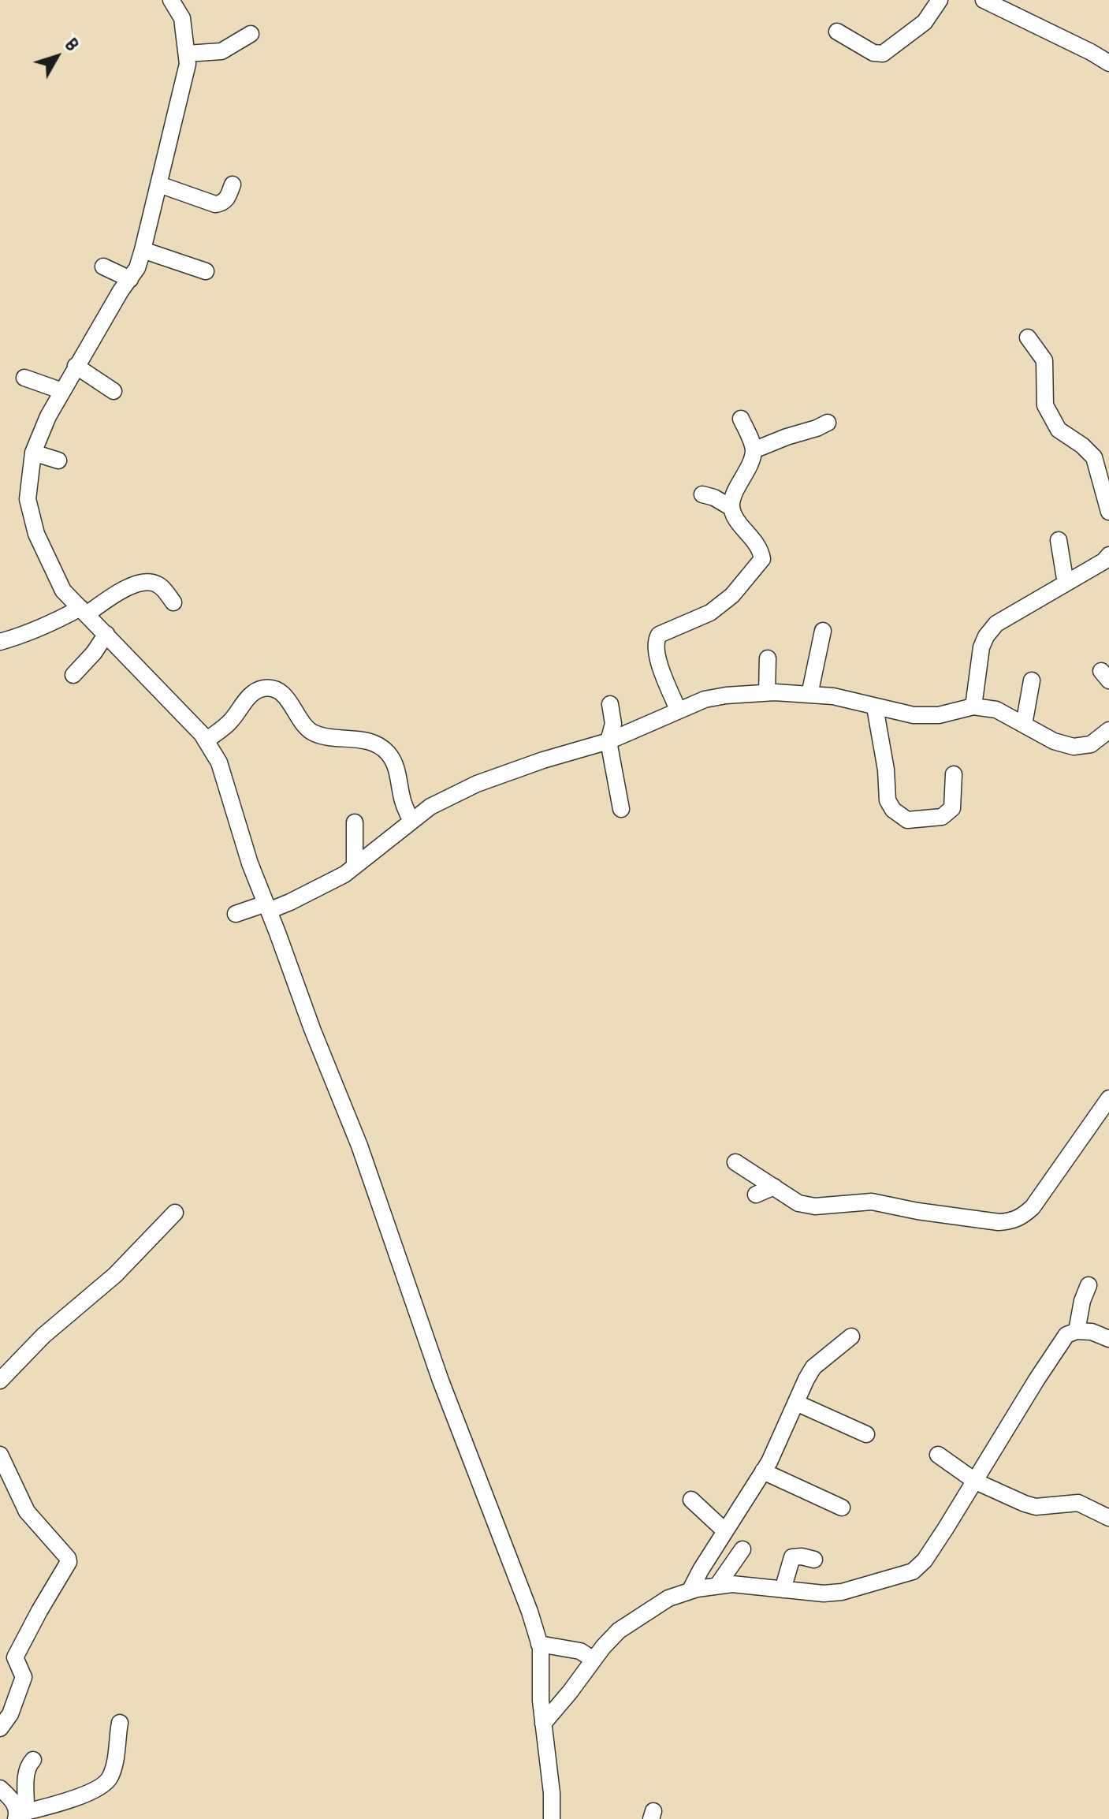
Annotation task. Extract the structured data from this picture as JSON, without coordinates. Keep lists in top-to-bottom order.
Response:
{
  "north": "top right"
}
